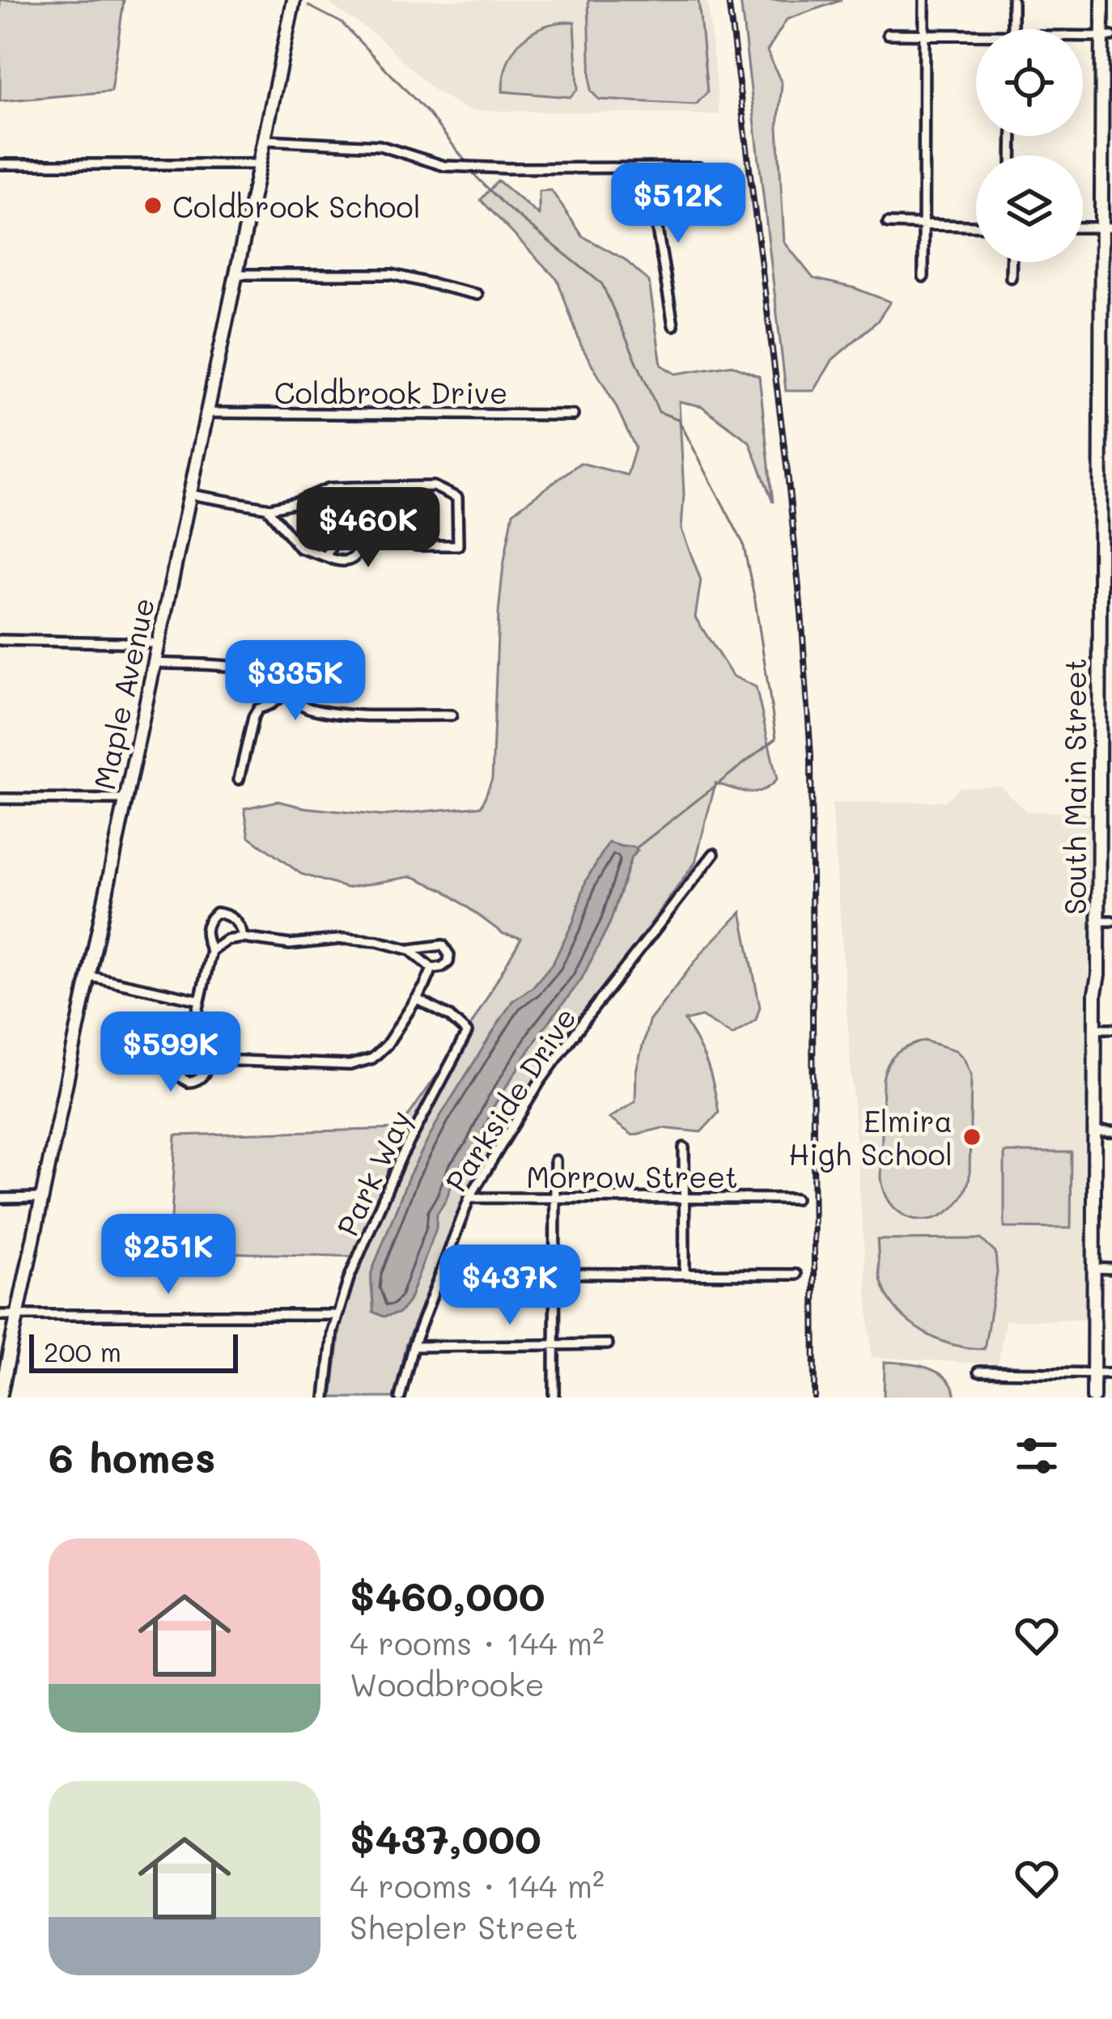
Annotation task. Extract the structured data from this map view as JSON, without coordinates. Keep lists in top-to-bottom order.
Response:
{
  "streets": {
    "main road": ["Maple Avenue", "South Main Street"],
    "street": [
      "Coldbrook Drive",
      "Parkside Drive",
      "Park Way",
      "Morrow Street"
    ]
  },
  "crossings": [
    ["Coldbrook Drive", "Maple Avenue"],
    ["Parkside Drive", "Morrow Street"]
  ],
  "places": ["Coldbrook School", "Elmira High School"],
  "scale_bar": "200 m",
  "page": {
    "price": [
      "$512K",
      "$460K",
      "$335K",
      "$599K",
      "$251K",
      "$437K"
    ],
    "scale": "200 m",
    "heading": "6 homes",
    "list": [
      {
        "name": "$460,000",
        "note": "4 rooms · 144 m² · Woodbrooke"
      },
      {
        "name": "$437,000",
        "note": "4 rooms · 144 m² · Shepler Street"
      }
    ]
  }
}
